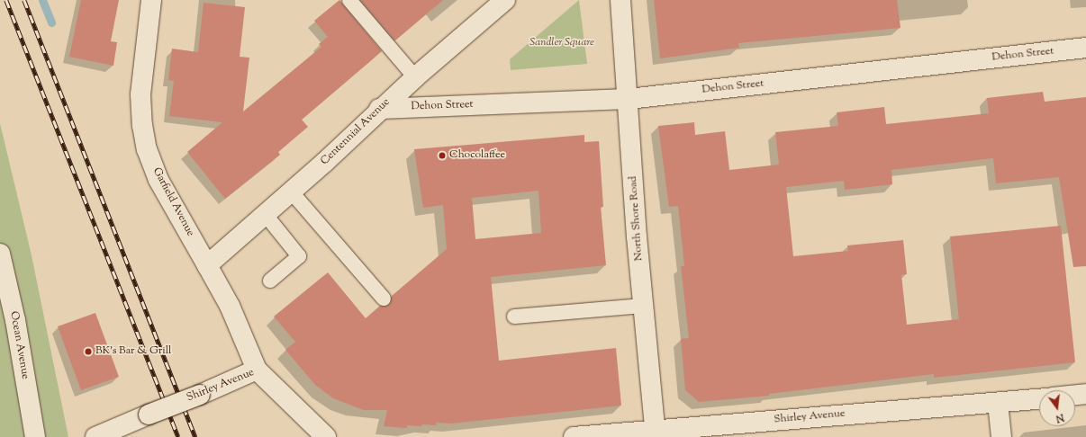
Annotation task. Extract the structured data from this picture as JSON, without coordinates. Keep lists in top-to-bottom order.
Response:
{
  "streets": {
    "street": [
      "Dehon Street",
      "Centennial Avenue",
      "Garfield Avenue",
      "North Shore Road",
      "Ocean Avenue",
      "Shirley Avenue"
    ]
  },
  "crossings": [
    ["Dehon Street", "Centennial Avenue"],
    ["Dehon Street", "North Shore Road"],
    ["Centennial Avenue", "Garfield Avenue"],
    ["Garfield Avenue", "Shirley Avenue"],
    ["North Shore Road", "Shirley Avenue"]
  ],
  "parks": ["Sandler Square"],
  "places": ["Chocolaffee", "BK's Bar & Grill"],
  "north": "bottom"
}
